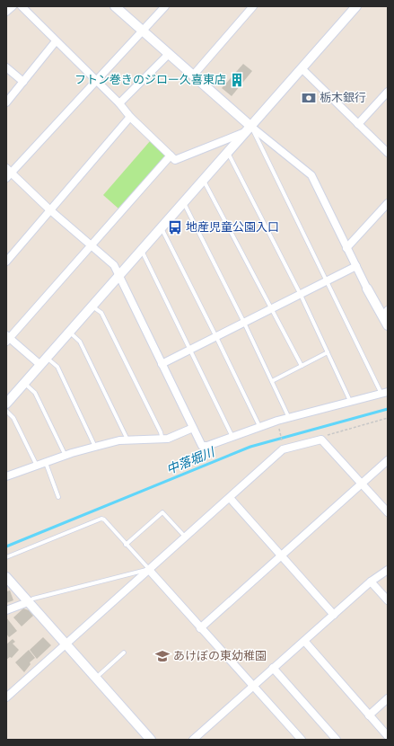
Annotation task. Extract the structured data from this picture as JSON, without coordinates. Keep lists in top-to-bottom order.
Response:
{
  "water": ["中落堀川"],
  "places": {
    "building": ["フトン巻きのジロー久喜東店"],
    "bank": ["栃木銀行"],
    "bus stop": ["地産児童公園入口"],
    "school or university": ["あけぼの東幼稚園"]
  }
}
